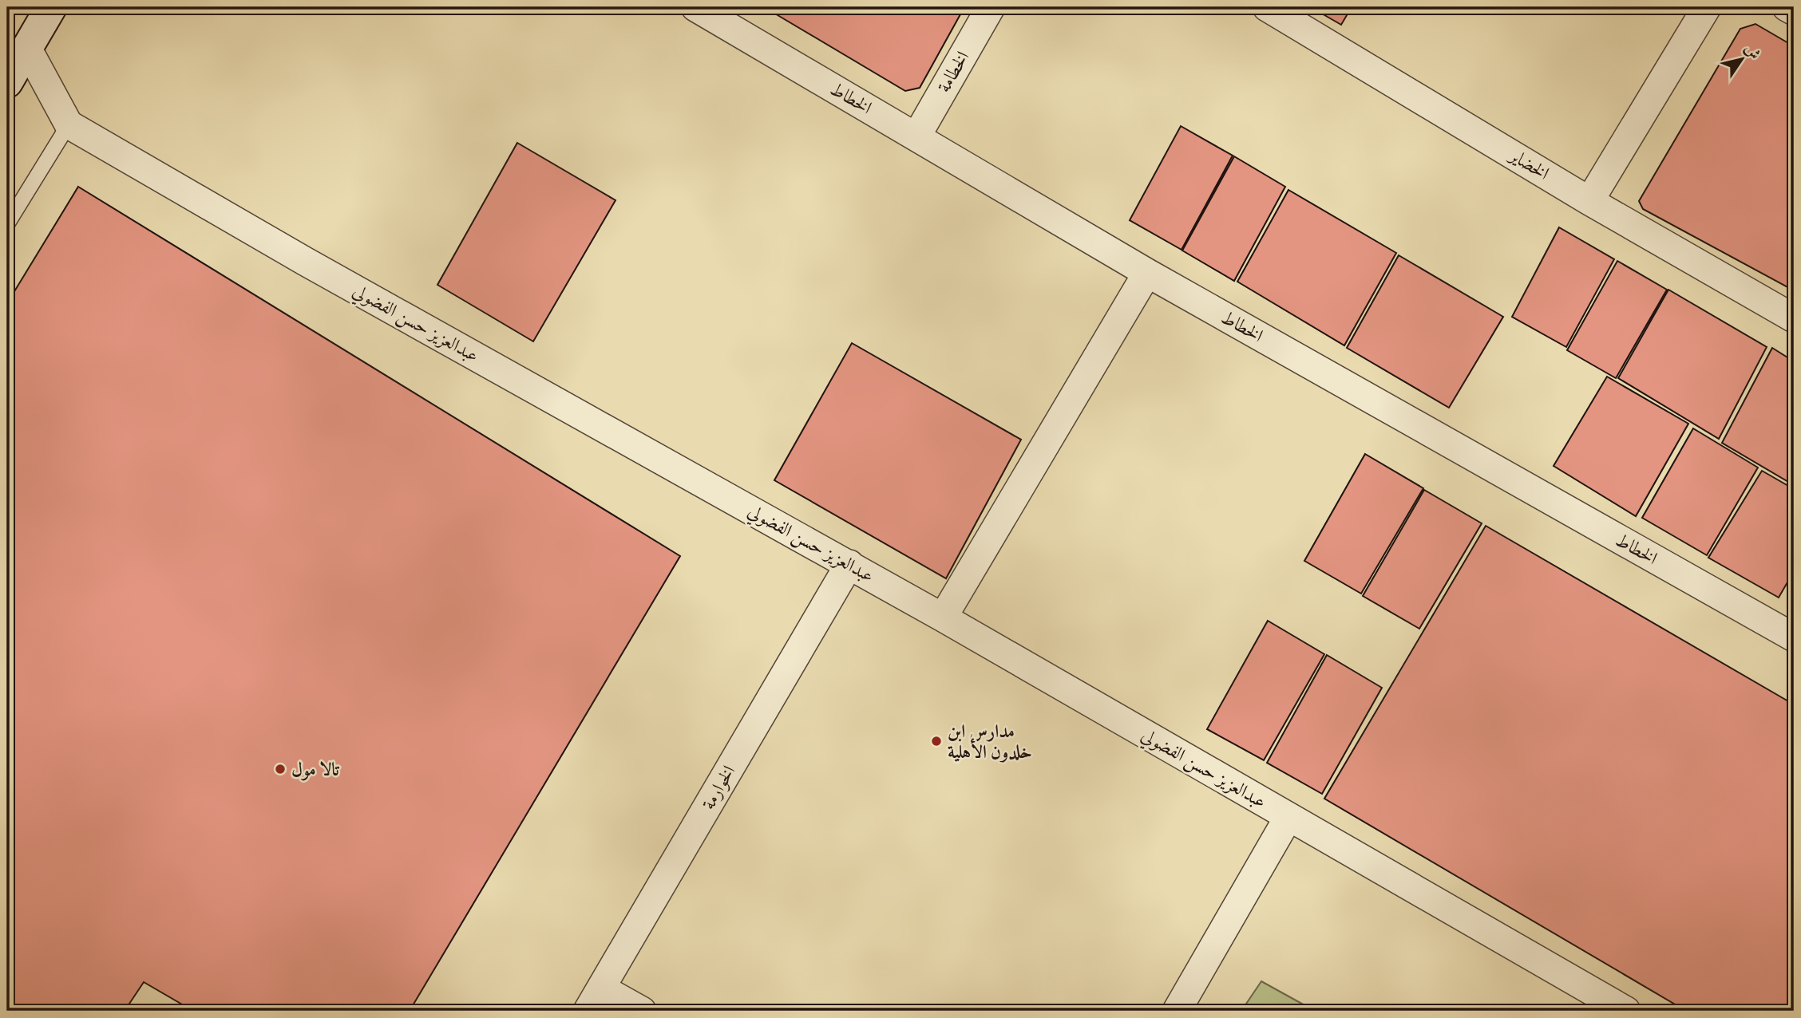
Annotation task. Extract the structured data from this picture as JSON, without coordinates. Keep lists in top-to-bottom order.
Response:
{
  "streets": {
    "street": [
      "الخطامة",
      "الخطاط",
      "الخضاير",
      "عبدالعزيز حسن الفضولي",
      "الخوارمة"
    ]
  },
  "crossings": [
    ["الخطامة", "الخطاط"],
    ["عبدالعزيز حسن الفضولي", "الخوارمة"]
  ],
  "places": ["مدارس ابن خلدون الأهلية", "تالا مول"],
  "north": "top right"
}
